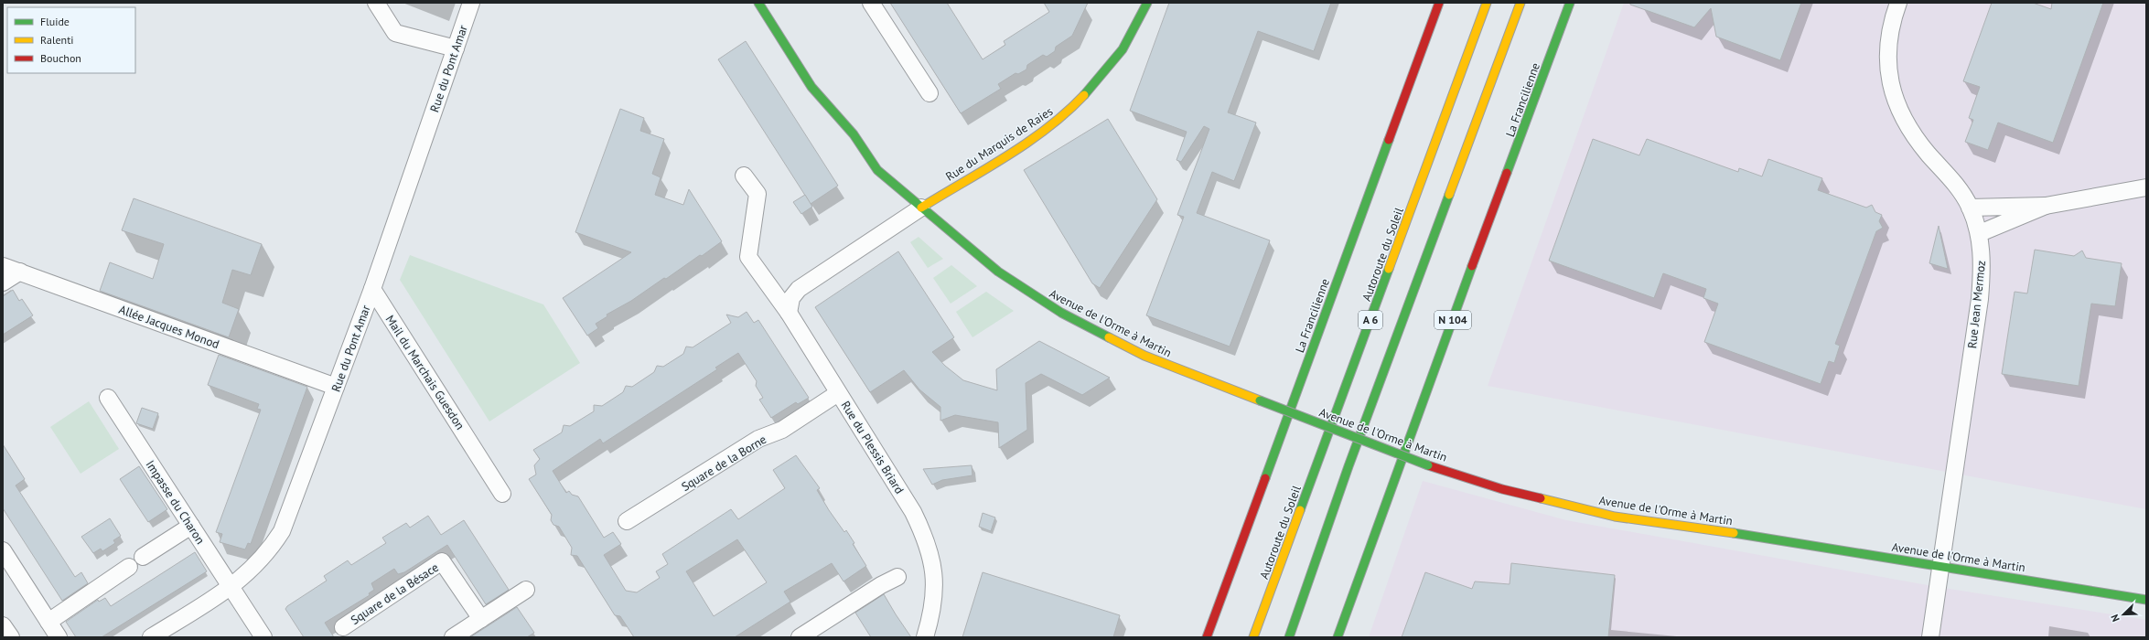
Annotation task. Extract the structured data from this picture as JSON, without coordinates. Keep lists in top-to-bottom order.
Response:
{
  "streets": {
    "main road": [
      "La Francilienne",
      "Rue du Marquis de Raies",
      "Autoroute du Soleil",
      "A 6",
      "N 104",
      "Avenue de l'Orme à Martin"
    ],
    "street": [
      "Rue du Pont Amar",
      "Rue Jean Mermoz",
      "Allée Jacques Monod",
      "Mail du Marchais Guesdon",
      "Rue du Plessis Briard",
      "Square de la Borne",
      "Impasse du Charon",
      "Square de la Bésace"
    ]
  },
  "crossings": [
    ["Rue du Pont Amar", "Allée Jacques Monod"],
    ["Rue du Pont Amar", "Mail du Marchais Guesdon"],
    ["Rue du Pont Amar", "Impasse du Charon"],
    ["Rue du Marquis de Raies", "Avenue de l'Orme à Martin"],
    ["Rue Jean Mermoz", "Avenue de l'Orme à Martin"],
    ["Rue du Plessis Briard", "Square de la Borne"]
  ],
  "legend": ["Fluide", "Ralenti", "Bouchon"],
  "north": "bottom left"
}
